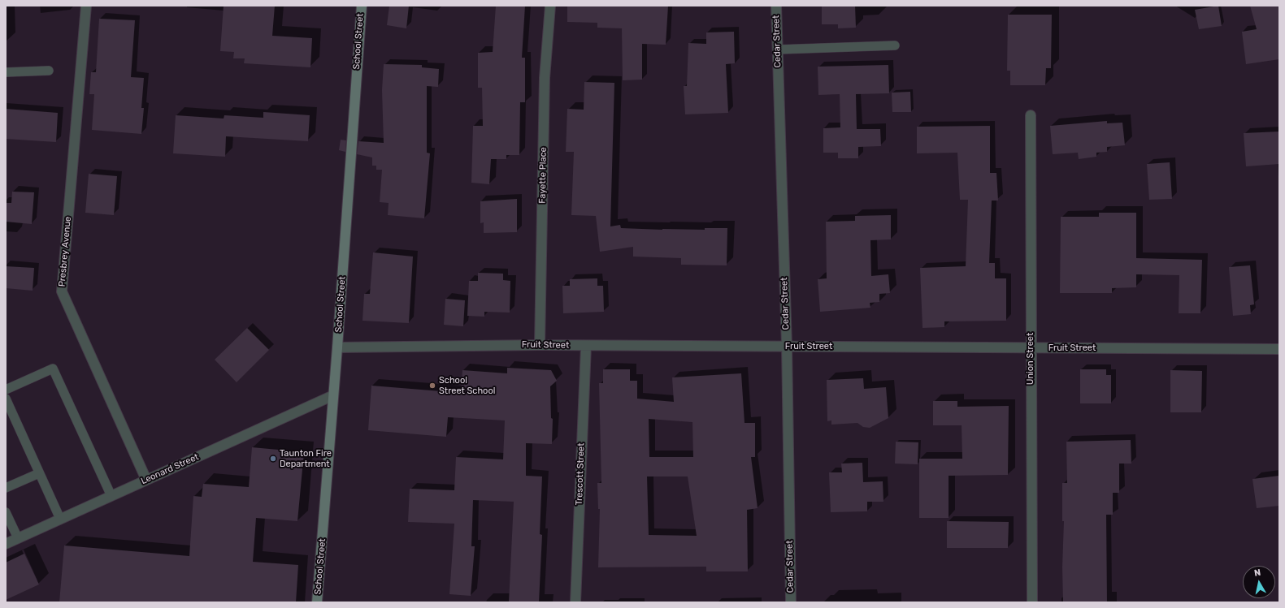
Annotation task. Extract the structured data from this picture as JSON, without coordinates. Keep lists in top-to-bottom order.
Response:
{
  "streets": {
    "street": [
      "School Street",
      "Cedar Street",
      "Fayette Place",
      "Presbrey Avenue",
      "Fruit Street",
      "Union Street",
      "Leonard Street",
      "Trescott Street"
    ]
  },
  "crossings": [
    ["School Street", "Fruit Street"],
    ["School Street", "Leonard Street"],
    ["Cedar Street", "Fruit Street"],
    ["Fayette Place", "Fruit Street"],
    ["Presbrey Avenue", "Leonard Street"],
    ["Fruit Street", "Union Street"],
    ["Fruit Street", "Trescott Street"]
  ],
  "places": ["School Street School", "Taunton Fire Department"],
  "north": "top"
}
